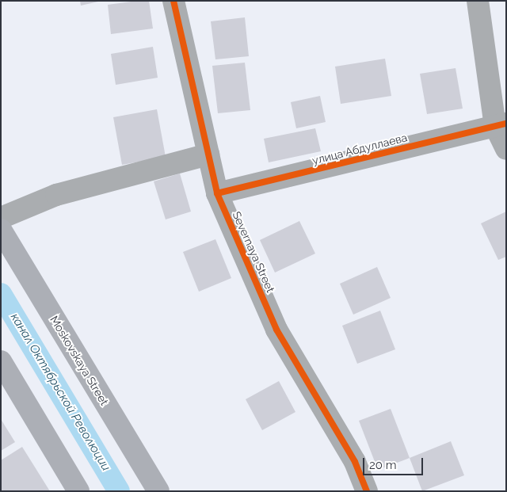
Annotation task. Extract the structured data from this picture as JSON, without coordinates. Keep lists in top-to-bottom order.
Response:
{
  "streets": {
    "main road": ["Moskovskaya Street"],
    "street": ["улица Абдуллаева", "Severnaya Street"]
  },
  "crossings": [
    ["улица Абдуллаева", "Severnaya Street"]
  ],
  "water": ["канал Октябрьской Революции"],
  "scale_bar": "20 m"
}
